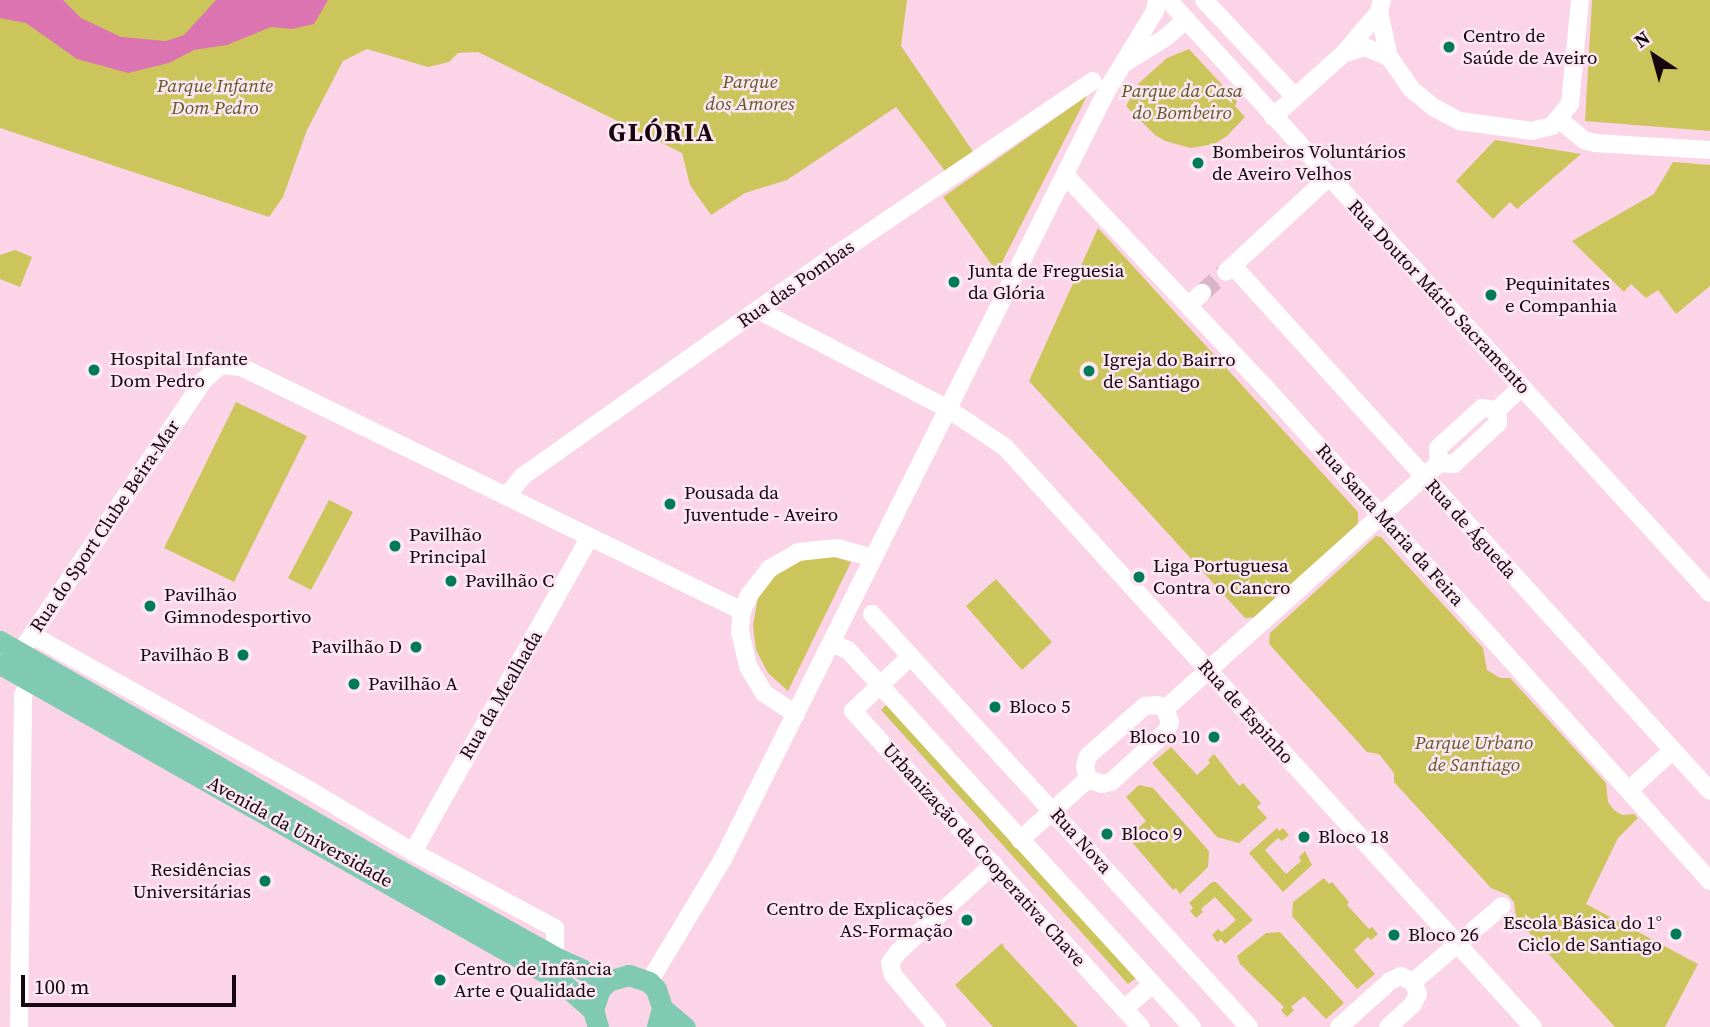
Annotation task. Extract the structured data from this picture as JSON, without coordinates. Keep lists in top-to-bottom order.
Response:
{
  "streets": {
    "main road": ["Avenida da Universidade"],
    "street": [
      "Rua das Pombas",
      "Rua Doutor Mário Sacramento",
      "Rua Santa Maria da Feira",
      "Rua do Sport Clube Beira-Mar",
      "Rua de Águeda",
      "Rua da Mealhada",
      "Rua de Espinho",
      "Rua Nova",
      "Urbanização da Cooperativa Chave"
    ]
  },
  "crossings": [
    ["Rua das Pombas", "Rua do Sport Clube Beira-Mar"],
    ["Rua das Pombas", "Rua de Espinho"],
    ["Rua Doutor Mário Sacramento", "Rua de Águeda"],
    ["Rua do Sport Clube Beira-Mar", "Rua da Mealhada"],
    ["Rua do Sport Clube Beira-Mar", "Avenida da Universidade"],
    ["Rua da Mealhada", "Avenida da Universidade"]
  ],
  "districts": ["GLÓRIA"],
  "parks": [
    "Parque dos Amores",
    "Parque Infante Dom Pedro",
    "Parque da Casa do Bombeiro",
    "Parque Urbano de Santiago"
  ],
  "places": [
    "Centro de Saúde de Aveiro",
    "Bombeiros Voluntários de Aveiro Velhos",
    "Junta de Freguesia da Glória",
    "Pequinitates e Companhia",
    "Hospital Infante Dom Pedro",
    "Igreja do Bairro de Santiago",
    "Pousada da Juventude - Aveiro",
    "Pavilhão Principal",
    "Liga Portuguesa Contra o Cancro",
    "Pavilhão C",
    "Pavilhão Gimnodesportivo",
    "Pavilhão D",
    "Pavilhão B",
    "Pavilhão A",
    "Bloco 5",
    "Bloco 10",
    "Bloco 9",
    "Bloco 18",
    "Residências Universitárias",
    "Centro de Explicações AS-Formação",
    "Escola Básica do 1° Ciclo de Santiago",
    "Bloco 26",
    "Centro de Infância Arte e Qualidade"
  ],
  "scale_bar": "100 m",
  "north": "top left"
}
